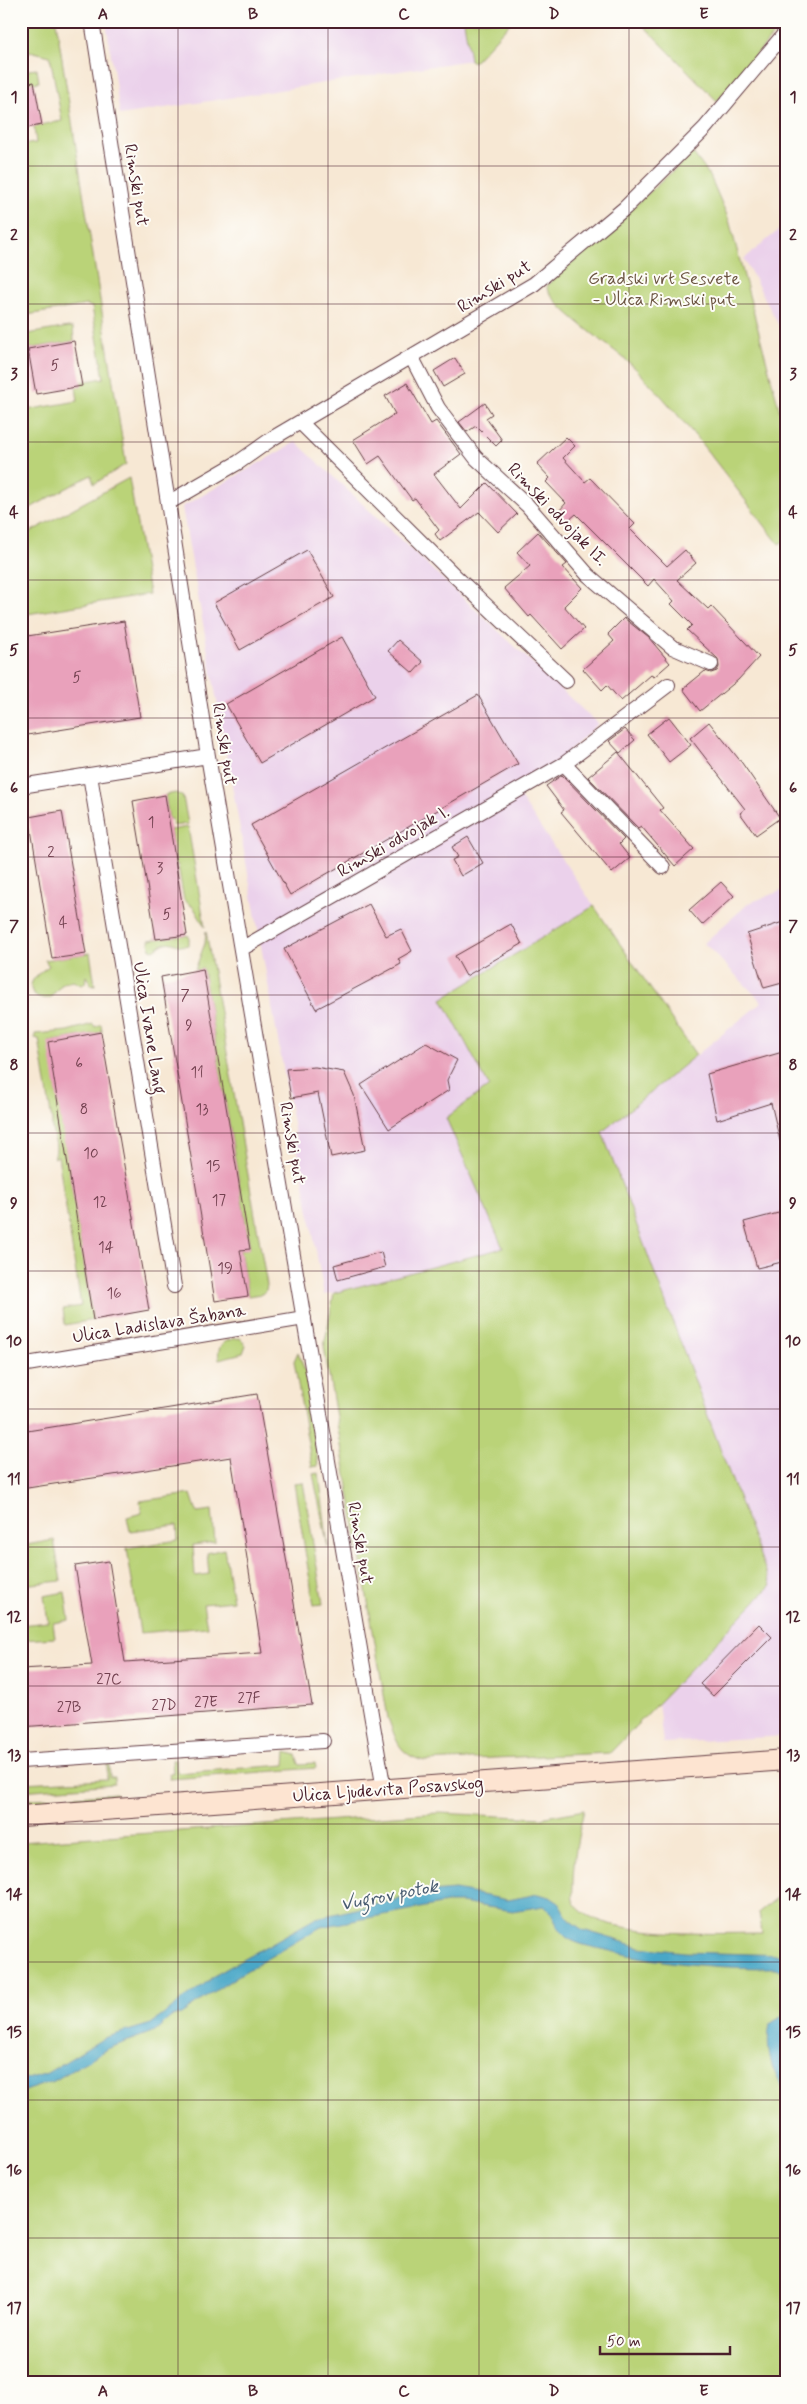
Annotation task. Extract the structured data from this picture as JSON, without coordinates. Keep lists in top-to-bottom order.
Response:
{
  "streets": {
    "main road": ["Ulica Ljudevita Posavskog"],
    "street": [
      "Rimski put",
      "Rimski odvojak II.",
      "Rimski odvojak I.",
      "Ulica Ivane Lang",
      "Ulica Ladislava Šabana"
    ]
  },
  "crossings": [
    ["Rimski put", "Rimski odvojak II."],
    ["Rimski put", "Rimski odvojak I."],
    ["Rimski put", "Ulica Ladislava Šabana"],
    ["Rimski put", "Ulica Ljudevita Posavskog"]
  ],
  "water": ["Vugrov potok"],
  "parks": ["Gradski vrt Sesvete - Ulica Rimski put"],
  "house_numbers": [
    "5",
    "5",
    "1",
    "2",
    "3",
    "5",
    "4",
    "7",
    "9",
    "6",
    "11",
    "8",
    "13",
    "10",
    "15",
    "17",
    "12",
    "14",
    "19",
    "16",
    "27C",
    "27F",
    "27E",
    "27D",
    "27B"
  ],
  "scale_bar": "50 m",
  "grid": {
    "columns": [
      "A",
      "B",
      "C",
      "D",
      "E"
    ],
    "rows": [
      "1",
      "2",
      "3",
      "4",
      "5",
      "6",
      "7",
      "8",
      "9",
      "10",
      "11",
      "12",
      "13",
      "14",
      "15",
      "16",
      "17"
    ]
  }
}
